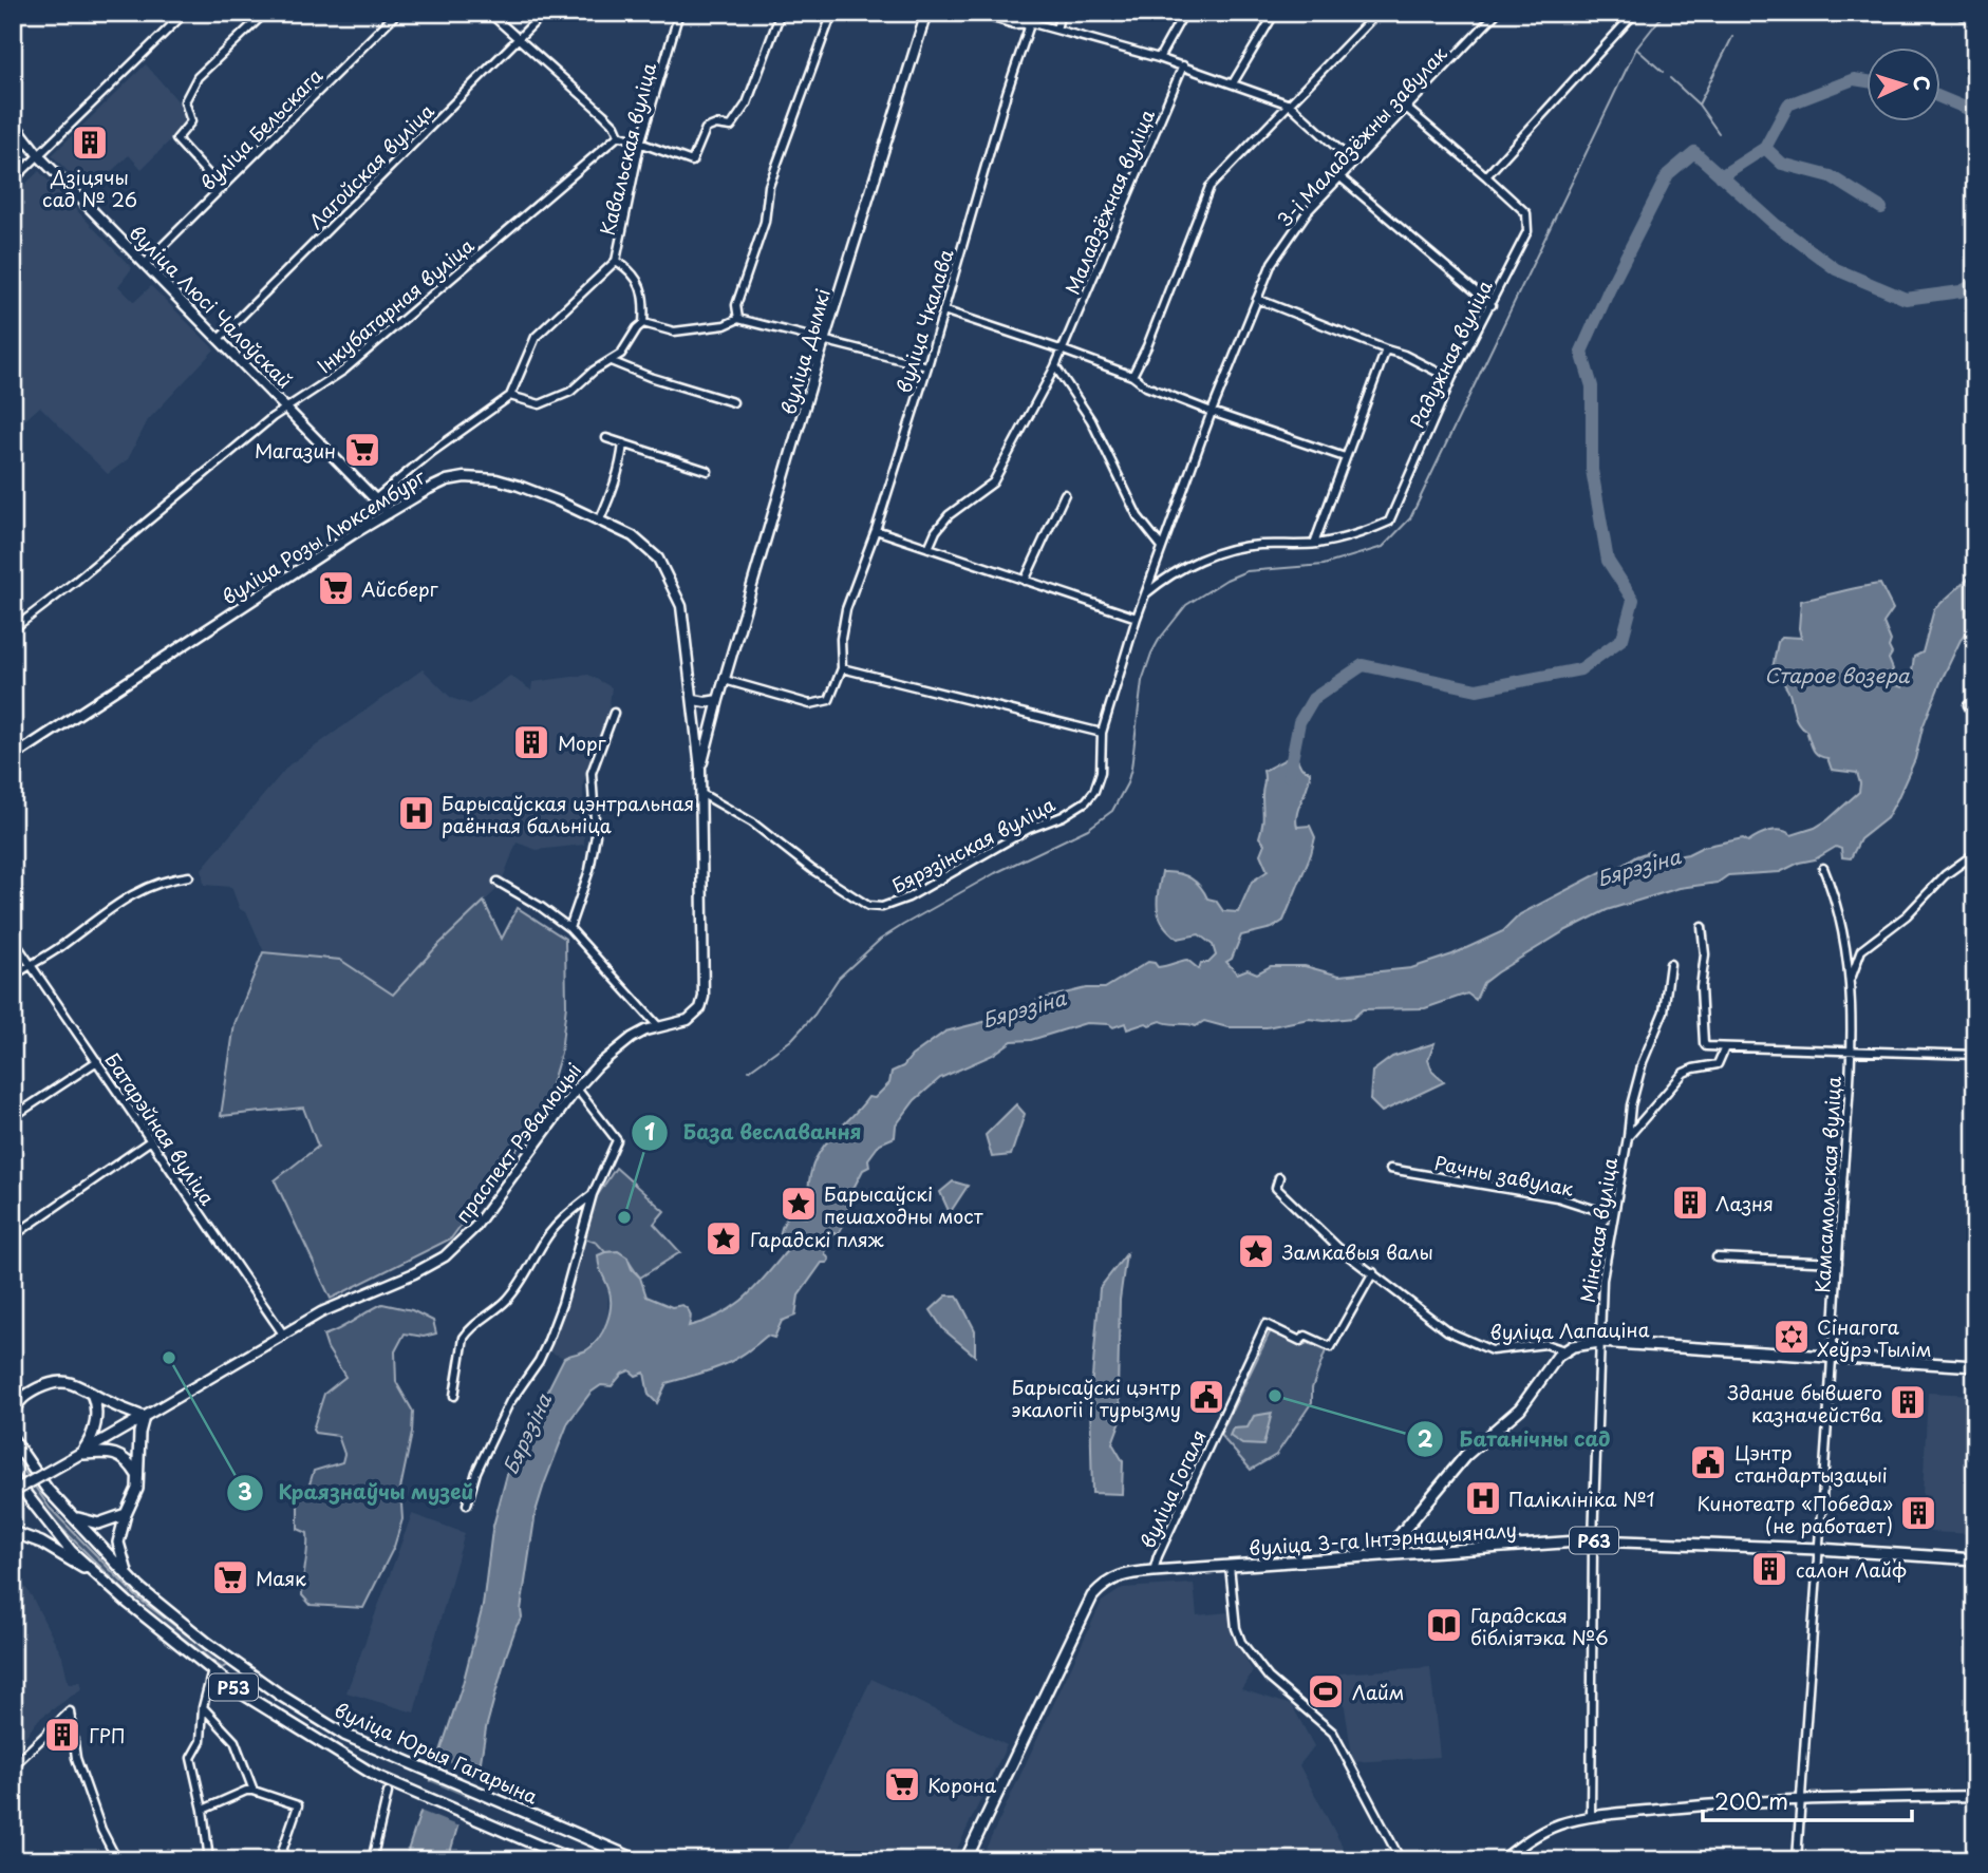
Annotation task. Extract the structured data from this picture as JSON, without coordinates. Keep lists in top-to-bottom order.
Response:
{
  "streets": {
    "main road": [
      "праспект Рэвалюцыі",
      "вуліца Лапаціна",
      "вуліца 3-га Інтэрнацыяналу",
      "Р63",
      "Р53",
      "вуліца Юрыя Гагарына"
    ],
    "street": [
      "вуліца Бельскага",
      "3-і Маладзёжны завулак",
      "Кавальская вуліца",
      "Лагойская вуліца",
      "Маладзёжная вуліца",
      "Інкубатарная вуліца",
      "вуліца Люсі Чалоўскай",
      "вуліца Чкалава",
      "вуліца Дымкі",
      "Радужная вуліца",
      "вуліца Розы Люксембург",
      "Бярэзінская вуліца",
      "Батарэйная вуліца",
      "Рачны завулак",
      "Камсамольская вуліца",
      "Мінская вуліца",
      "вуліца Гогаля"
    ]
  },
  "crossings": [
    ["вуліца Бельскага", "вуліца Люсі Чалоўскай"],
    ["3-і Маладзёжны завулак", "Радужная вуліца"],
    ["3-і Маладзёжны завулак", "Бярэзінская вуліца"],
    ["Лагойская вуліца", "вуліца Люсі Чалоўскай"],
    ["Інкубатарная вуліца", "вуліца Люсі Чалоўскай"],
    ["вуліца Люсі Чалоўскай", "вуліца Розы Люксембург"],
    ["вуліца Дымкі", "вуліца Розы Люксембург"],
    ["Радужная вуліца", "Бярэзінская вуліца"],
    ["вуліца Розы Люксембург", "Бярэзінская вуліца"],
    ["вуліца Розы Люксембург", "праспект Рэвалюцыі"],
    ["Батарэйная вуліца", "праспект Рэвалюцыі"],
    ["Рачны завулак", "Мінская вуліца"],
    ["Камсамольская вуліца", "вуліца Лапаціна"],
    ["Камсамольская вуліца", "вуліца 3-га Інтэрнацыяналу"],
    ["Мінская вуліца", "вуліца Лапаціна"],
    ["Мінская вуліца", "вуліца 3-га Інтэрнацыяналу"],
    ["вуліца Лапаціна", "вуліца Гогаля"],
    ["вуліца Гогаля", "вуліца 3-га Інтэрнацыяналу"]
  ],
  "water": ["Старое возера", "Бярэзіна"],
  "places": {
    "building": [
      "Дзіцячы сад № 26",
      "Морг",
      "Лазня",
      "Здание бывшего казначейства",
      "Кинотеатр «Победа» (не работает)",
      "салон Лайф",
      "ГРП"
    ],
    "supermarket": [
      "Магазин",
      "Айсберг",
      "Маяк",
      "Корона"
    ],
    "hospital": ["Барысаўская цэнтральная раённая бальніца", "Паліклініка №1"],
    "place": ["Барысаўскі пешаходны мост", "Гарадскі пляж", "Замкавыя валы"],
    "other": ["База веславання", "Краязнаўчы музей", "Батанічны сад"],
    "synagogue": ["Сінагога Хеўрэ Тылім"],
    "public building": ["Барысаўскі цэнтр экалогіі і турызму", "Цэнтр стандартызацыі"],
    "library": ["Гарадская бібліятэка №6"],
    "sports": ["Лайм"]
  },
  "scale_bar": "200 m",
  "north": "right"
}
